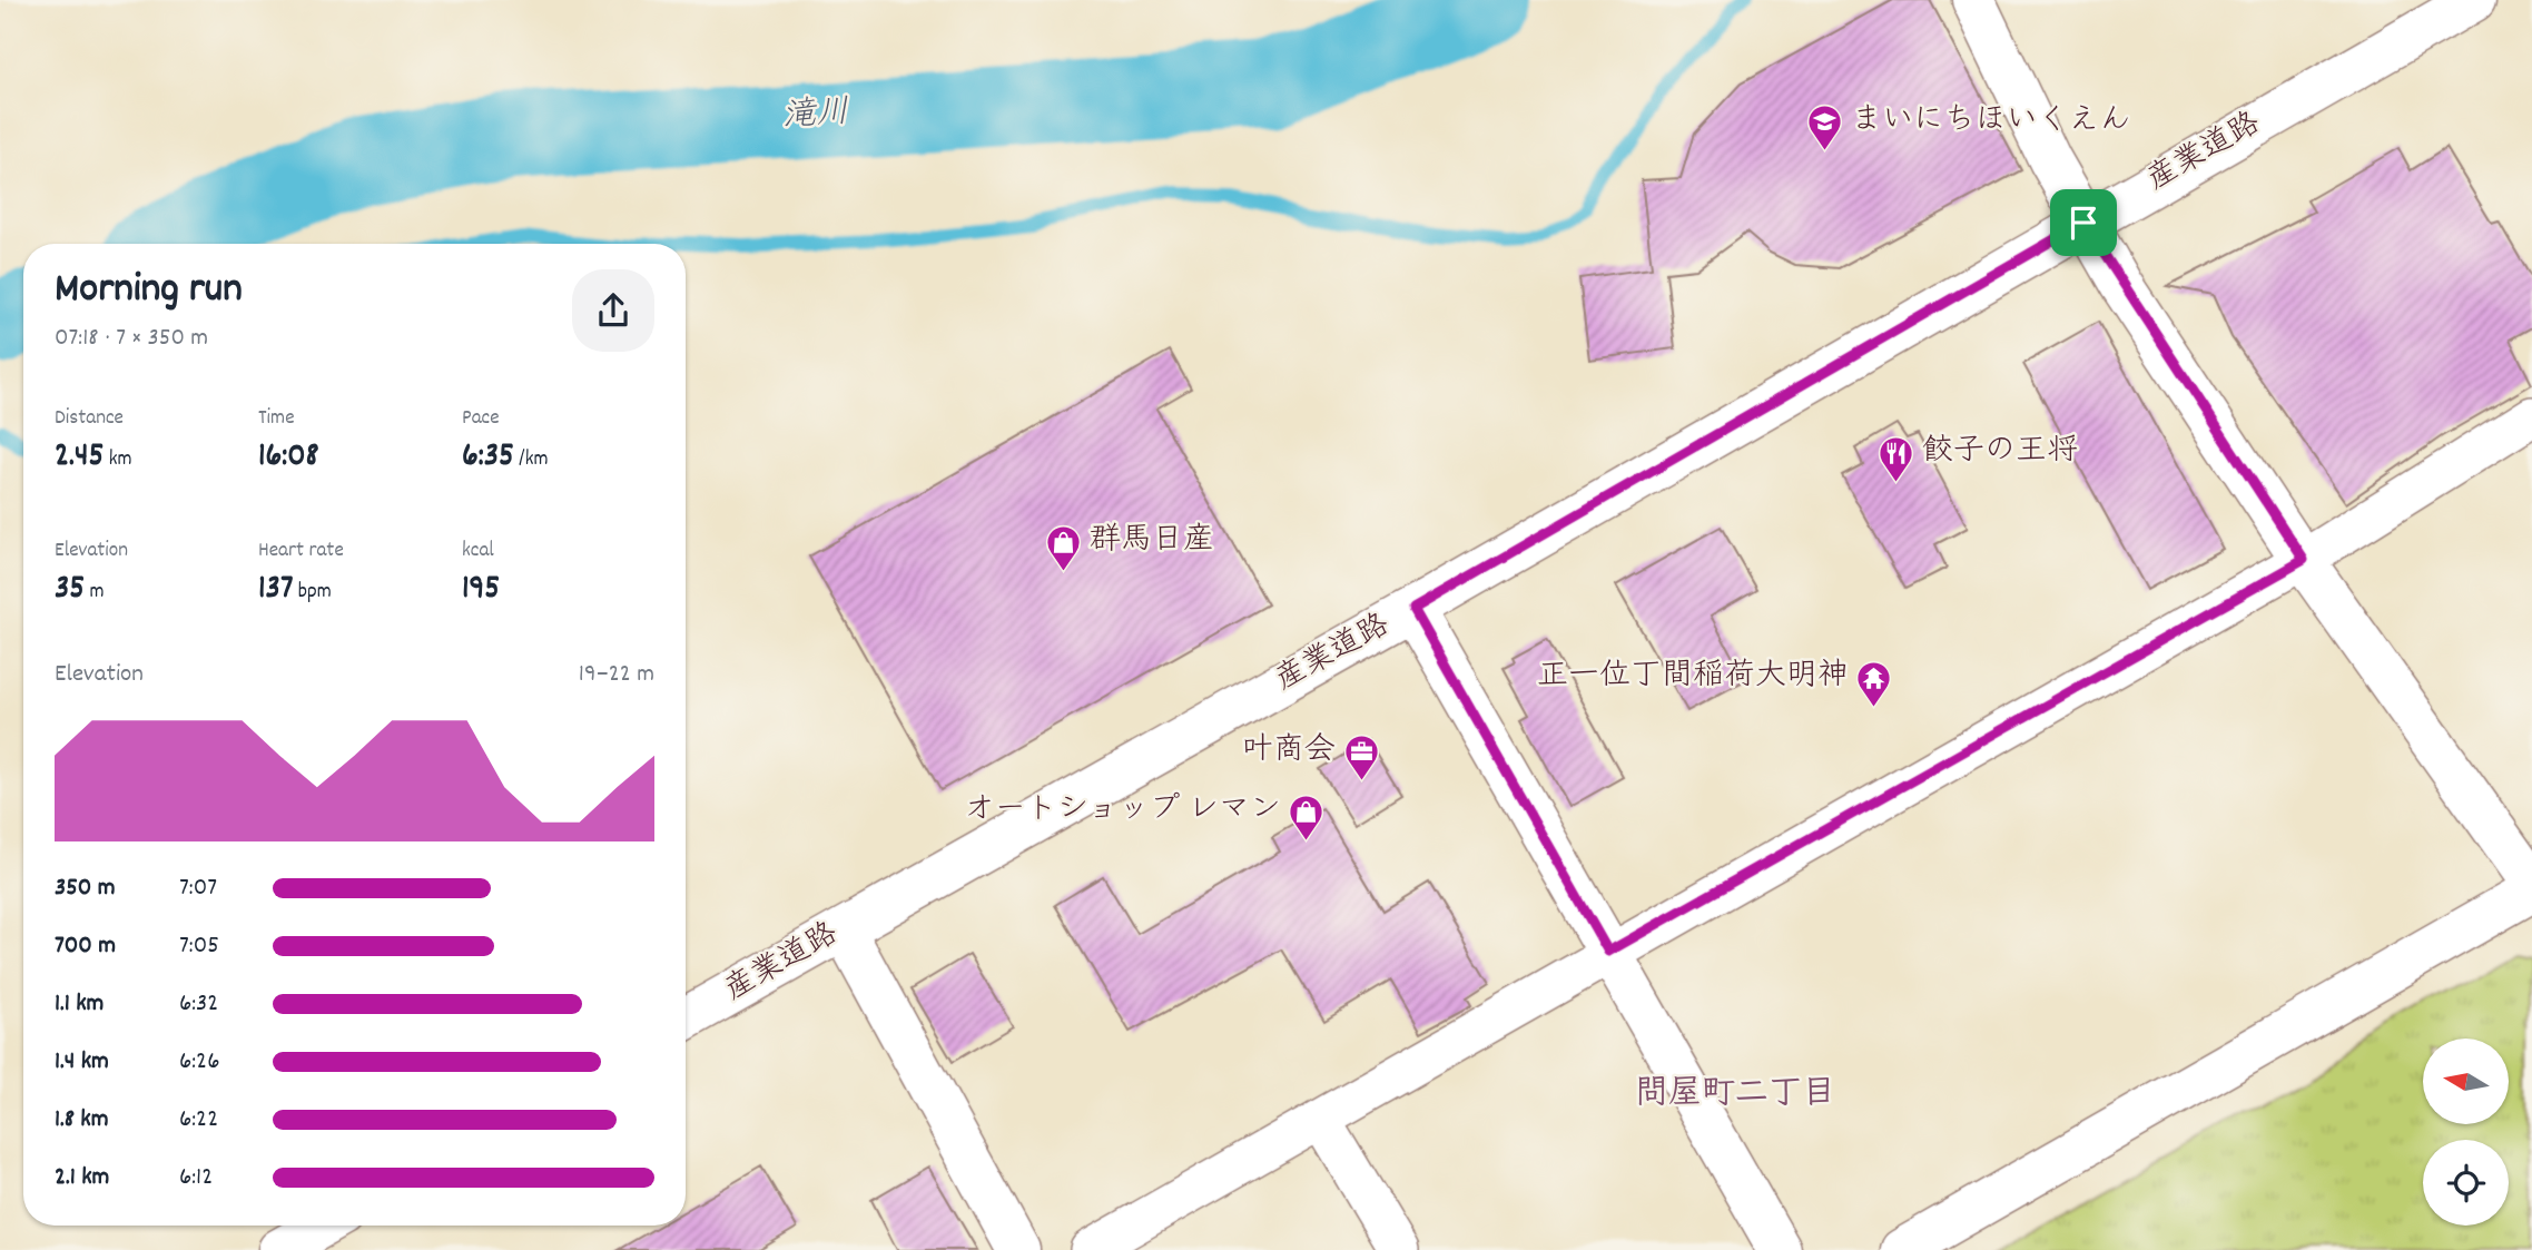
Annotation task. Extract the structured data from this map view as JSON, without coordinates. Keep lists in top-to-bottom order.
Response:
{
  "streets": {
    "street": ["産業道路"]
  },
  "districts": ["問屋町二丁目"],
  "water": ["滝川"],
  "places": {
    "school or university": ["まいにちほいくえん"],
    "restaurant": ["餃子の王将"],
    "shop": ["群馬日産", "オートショップ レマン"],
    "temple": ["正一位丁間稲荷大明神"],
    "office": ["叶商会"]
  },
  "north": "left",
  "page": {
    "heading": ["Morning run", "07:18 · 7 × 350 m"],
    "stats": [
      ["Distance", "2.45 km"],
      ["Time", "16:08"],
      ["Pace", "6:35 /km"],
      ["Elevation", "35 m"],
      ["Heart rate", "137 bpm"],
      ["kcal", "195"]
    ],
    "chart": ["Elevation", "19–22 m"],
    "list": [
      {
        "name": "350 m",
        "note": "7:07"
      },
      {
        "name": "700 m",
        "note": "7:05"
      },
      {
        "name": "1.1 km",
        "note": "6:32"
      },
      {
        "name": "1.4 km",
        "note": "6:26"
      },
      {
        "name": "1.8 km",
        "note": "6:22"
      },
      {
        "name": "2.1 km",
        "note": "6:12"
      }
    ]
  }
}
